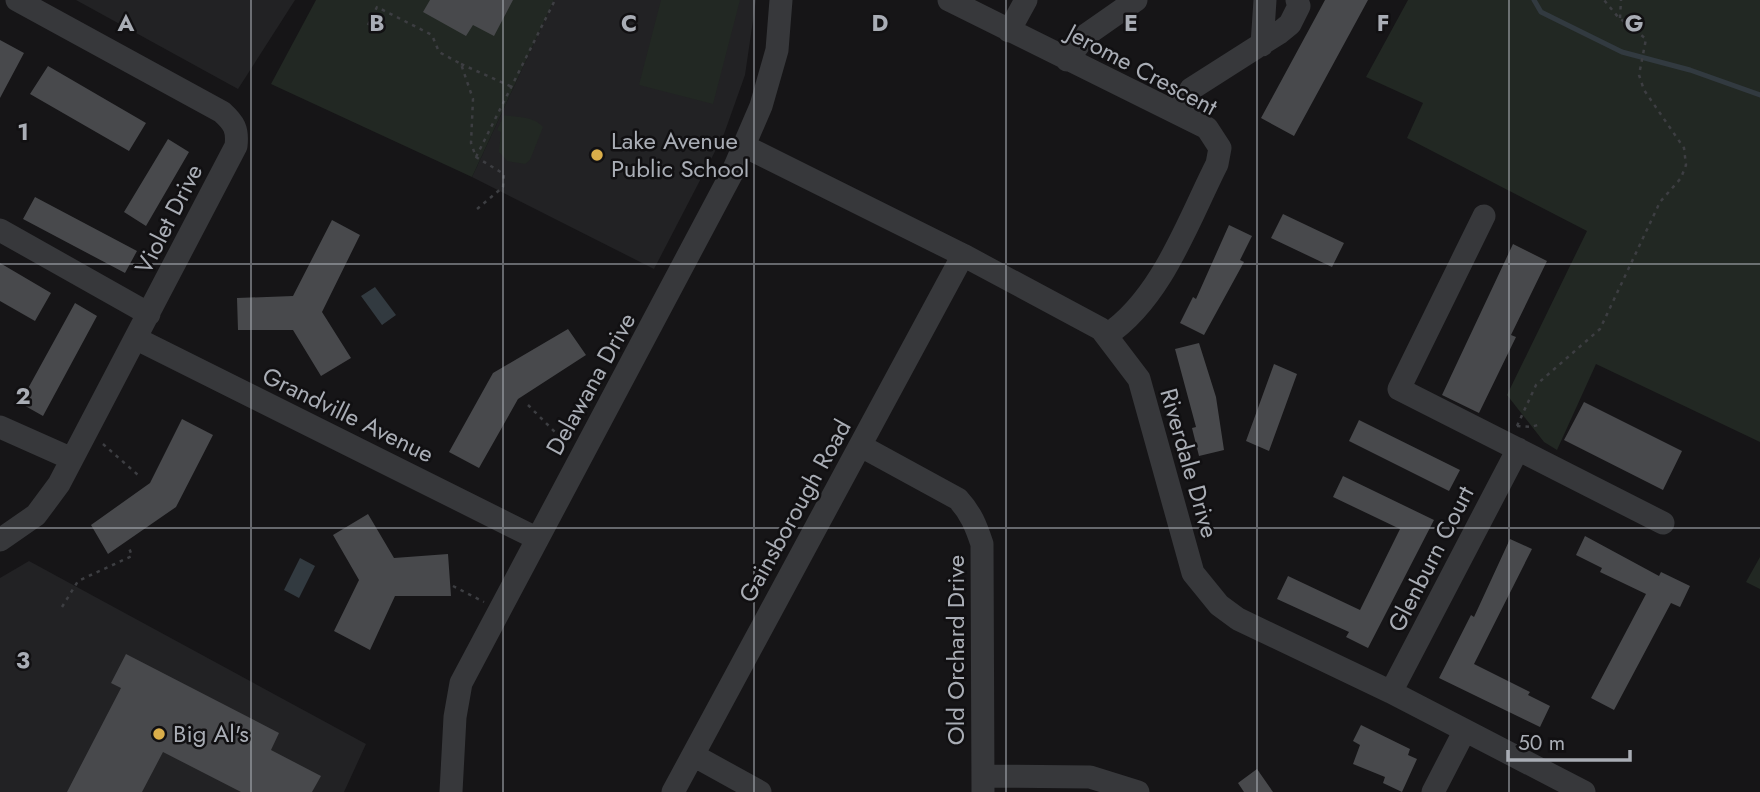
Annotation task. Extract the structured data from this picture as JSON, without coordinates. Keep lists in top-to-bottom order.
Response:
{
  "streets": {
    "street": [
      "Jerome Crescent",
      "Violet Drive",
      "Delawana Drive",
      "Grandville Avenue",
      "Riverdale Drive",
      "Gainsborough Road",
      "Glenburn Court",
      "Old Orchard Drive"
    ]
  },
  "crossings": [
    ["Jerome Crescent", "Riverdale Drive"],
    ["Violet Drive", "Grandville Avenue"],
    ["Delawana Drive", "Grandville Avenue"],
    ["Delawana Drive", "Riverdale Drive"],
    ["Riverdale Drive", "Gainsborough Road"],
    ["Riverdale Drive", "Glenburn Court"],
    ["Gainsborough Road", "Old Orchard Drive"]
  ],
  "places": ["Lake Avenue Public School", "Big Al's"],
  "scale_bar": "50 m",
  "grid": {
    "columns": [
      "A",
      "B",
      "C",
      "D",
      "E",
      "F",
      "G"
    ],
    "rows": ["1", "2", "3"]
  }
}
